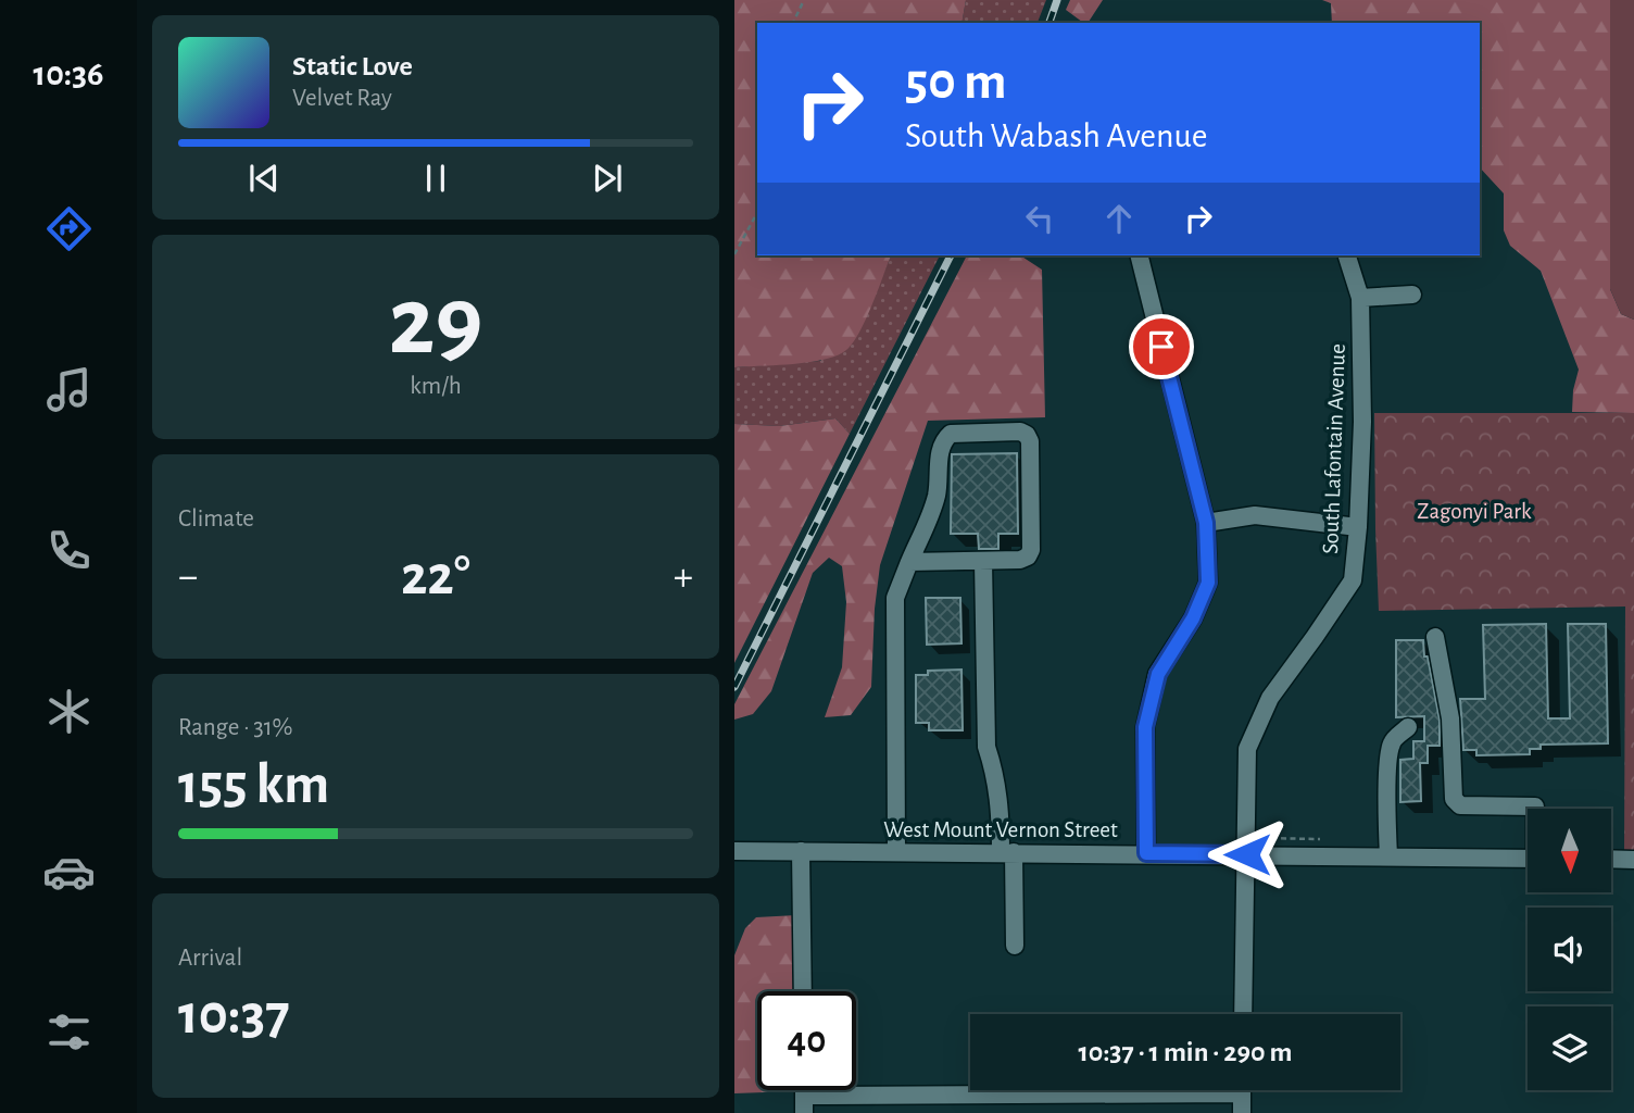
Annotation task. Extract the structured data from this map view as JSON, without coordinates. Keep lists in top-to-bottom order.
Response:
{
  "streets": {
    "street": ["South Lafontain Avenue", "West Mount Vernon Street"]
  },
  "crossings": [
    ["South Lafontain Avenue", "West Mount Vernon Street"]
  ],
  "parks": ["Zagonyi Park"],
  "north": "bottom",
  "page": {
    "tabs": "10:36",
    "turn": ["50 m", "South Wabash Avenue"],
    "song": ["Static Love", "Velvet Ray"],
    "tile": [
      ["29", "km/h"],
      "Climate",
      ["Range · 31%", "155 km"],
      ["Arrival", "10:37"]
    ],
    "heat": ["−", "22°", "+"],
    "limit": "40",
    "trip": "10:37 · 1 min · 290 m"
  }
}
